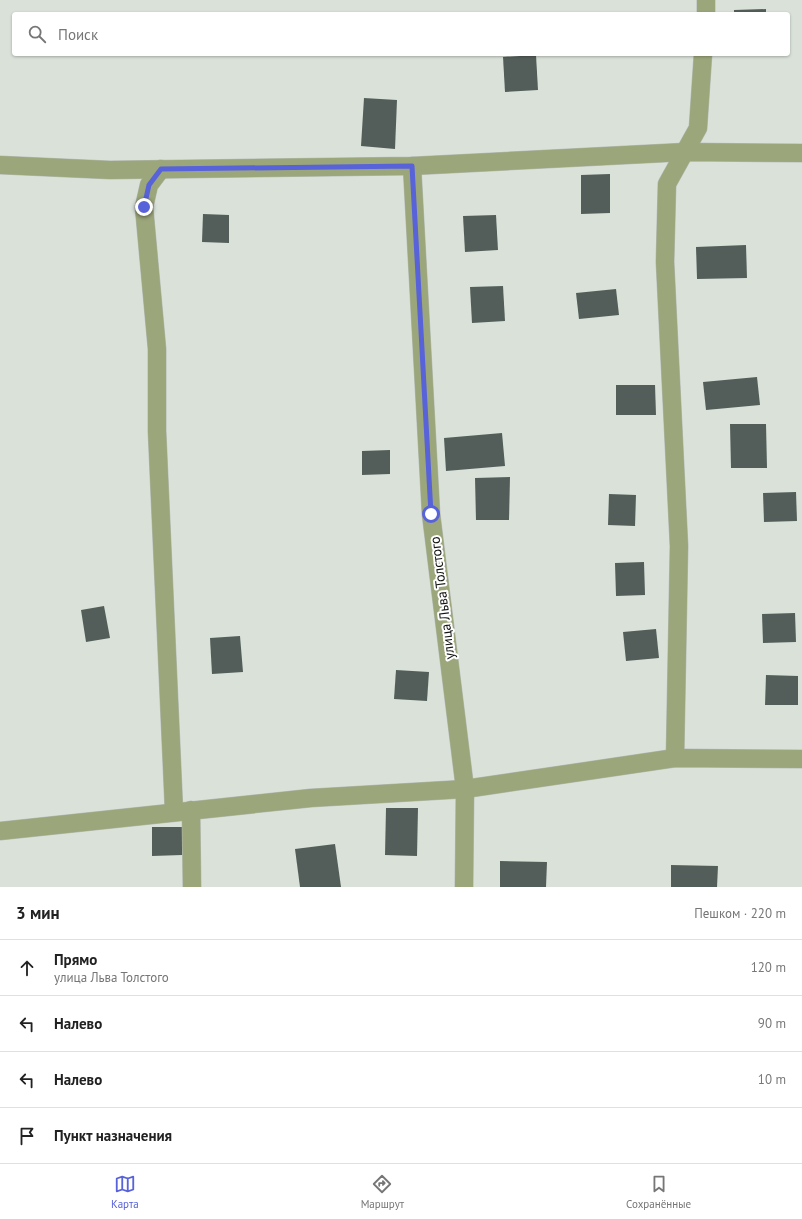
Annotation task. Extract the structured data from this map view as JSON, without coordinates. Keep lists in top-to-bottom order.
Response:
{
  "streets": {
    "street": ["улица Льва Толстого"]
  },
  "page": {
    "search": "Поиск",
    "heading": ["3 мин", "Пешком · 220 m"],
    "list": [
      ["Прямо", "улица Льва Толстого", "120 m"],
      ["Налево", "90 m"],
      ["Налево", "10 m"],
      "Пункт назначения"
    ],
    "nav": ["Карта", "Маршрут", "Сохранённые"]
  }
}
